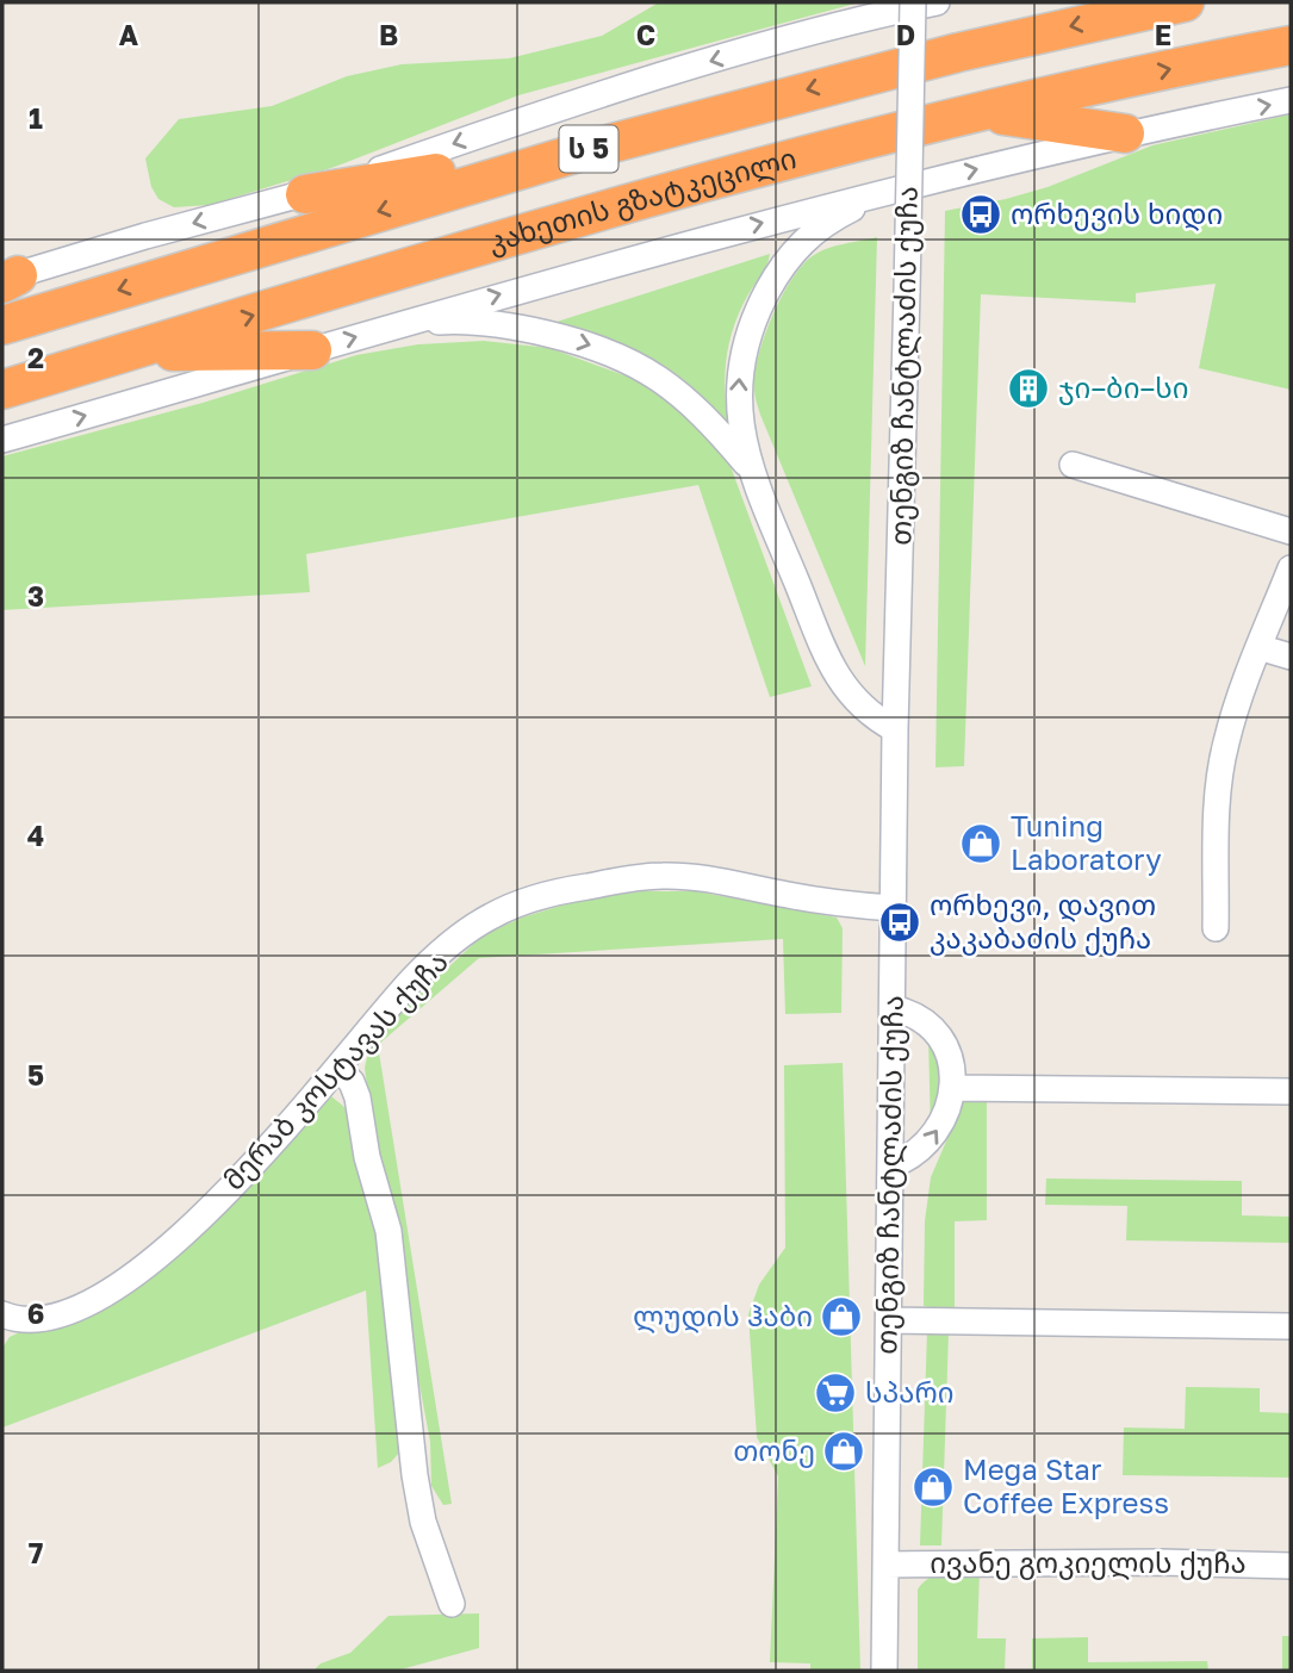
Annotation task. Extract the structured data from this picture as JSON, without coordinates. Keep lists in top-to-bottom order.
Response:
{
  "streets": {
    "highway": ["ს 5", "კახეთის გზატკეცილი"],
    "street": ["თენგიზ ჩანტლაძის ქუჩა", "მერაბ კოსტავას ქუჩა", "ივანე გოკიელის ქუჩა"]
  },
  "crossings": [
    ["კახეთის გზატკეცილი", "თენგიზ ჩანტლაძის ქუჩა"],
    ["თენგიზ ჩანტლაძის ქუჩა", "მერაბ კოსტავას ქუჩა"],
    ["თენგიზ ჩანტლაძის ქუჩა", "ივანე გოკიელის ქუჩა"]
  ],
  "places": {
    "bus stop": ["ორხევის ხიდი", "ორხევი, დავით კაკაბაძის ქუჩა"],
    "building": ["ჯი–ბი–სი"],
    "shop": [
      "Tuning Laboratory",
      "ლუდის ჰაბი",
      "თონე",
      "Mega Star Coffee Express"
    ],
    "supermarket": ["სპარი"]
  },
  "grid": {
    "columns": [
      "A",
      "B",
      "C",
      "D",
      "E"
    ],
    "rows": [
      "1",
      "2",
      "3",
      "4",
      "5",
      "6",
      "7"
    ]
  }
}
